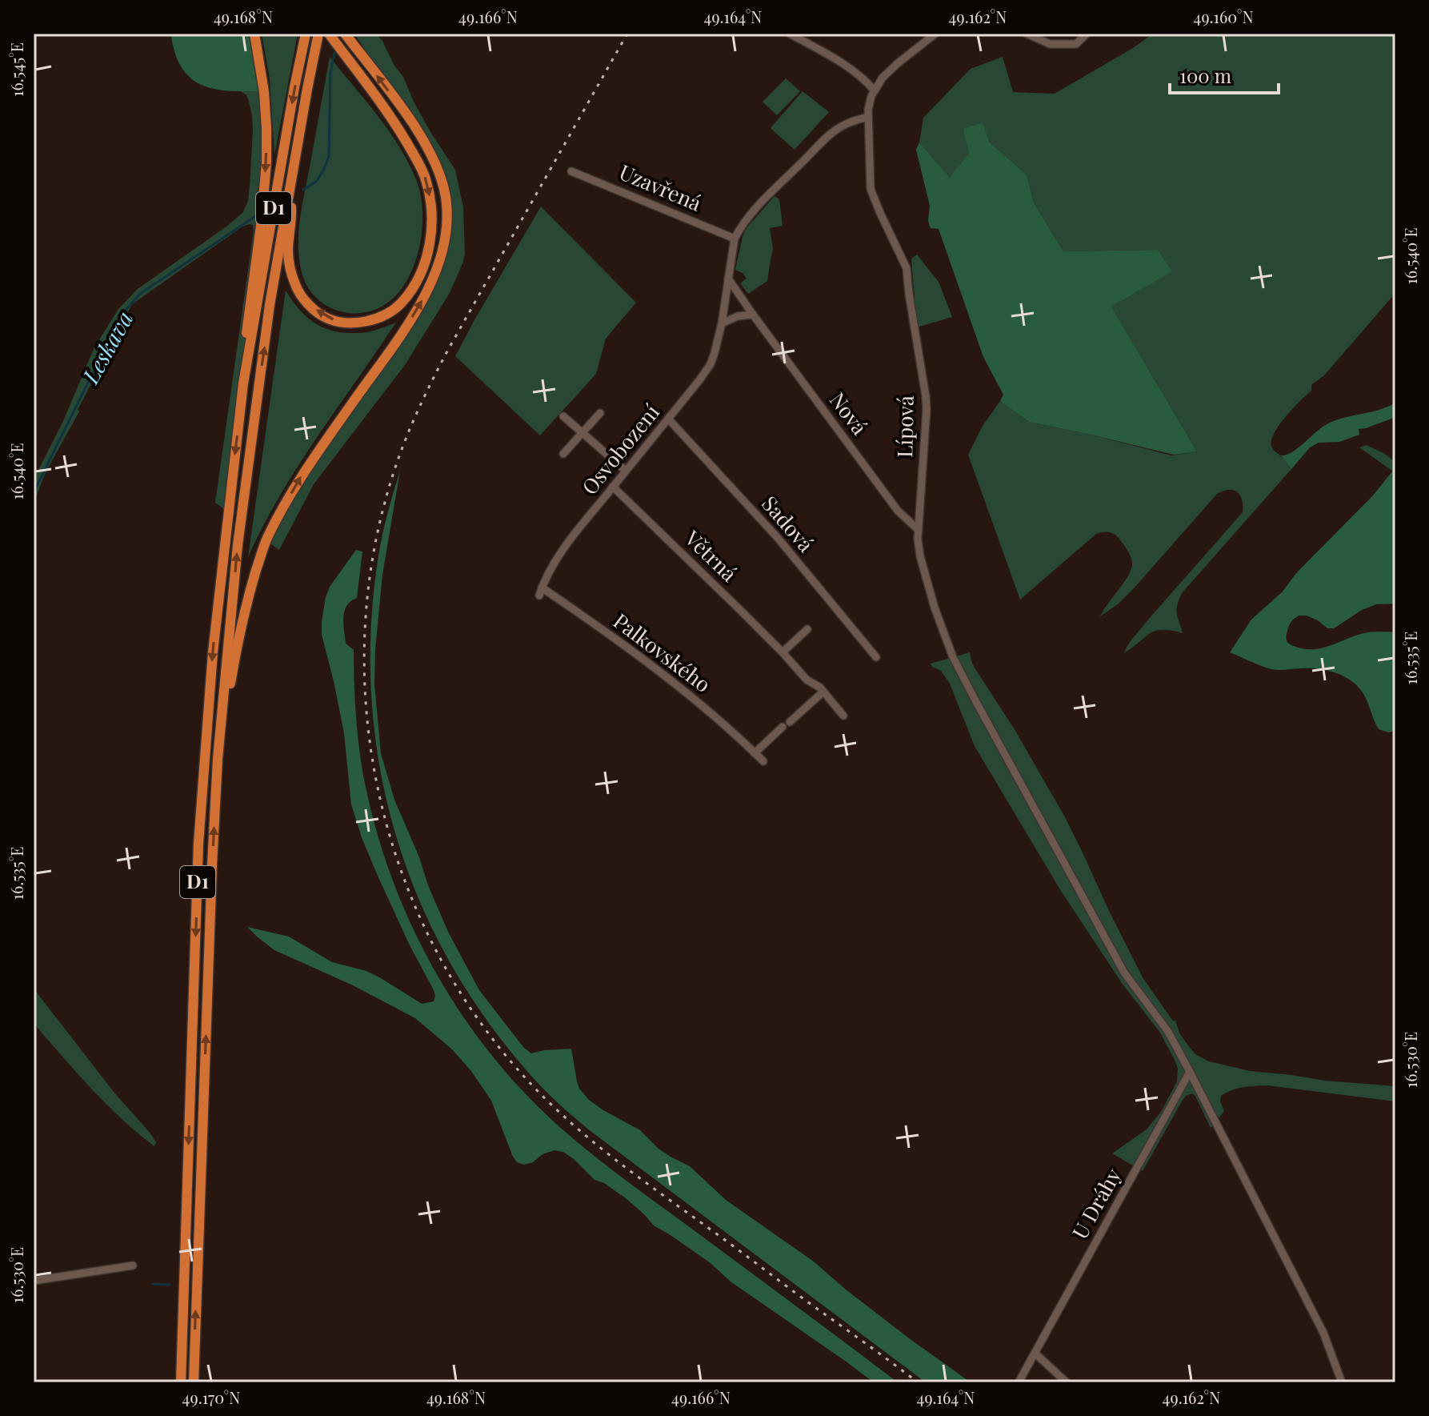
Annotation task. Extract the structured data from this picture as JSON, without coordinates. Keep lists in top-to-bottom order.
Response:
{
  "streets": {
    "highway": ["D1"],
    "street": [
      "Uzavřená",
      "Nová",
      "Lípová",
      "Osvobození",
      "Sadová",
      "Větrná",
      "Palkovského",
      "U Dráhy"
    ]
  },
  "crossings": [
    ["Uzavřená", "Osvobození"],
    ["Nová", "Lípová"],
    ["Nová", "Osvobození"],
    ["Lípová", "Osvobození"],
    ["Lípová", "U Dráhy"],
    ["Osvobození", "Sadová"],
    ["Osvobození", "Větrná"],
    ["Osvobození", "Palkovského"]
  ],
  "water": ["Leskava"],
  "scale_bar": "100 m",
  "coordinates": [
    "49.168°N",
    "49.166°N",
    "49.164°N",
    "49.162°N",
    "49.160°N",
    "16.545°E",
    "16.540°E",
    "16.535°E",
    "16.530°E",
    "49.170°N"
  ]
}
